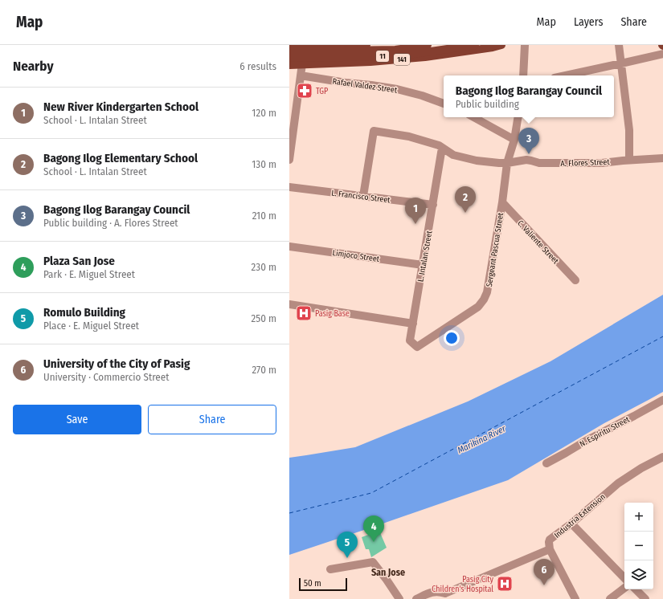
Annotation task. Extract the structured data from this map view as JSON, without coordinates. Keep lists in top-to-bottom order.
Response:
{
  "streets": {
    "main road": ["11", "141"],
    "street": [
      "Rafael Valdez Street",
      "A. Flores Street",
      "L. Francisco Street",
      "C. Valiente Street",
      "Sergeant Pascua Street",
      "Limjoco Street",
      "L. Intalan Street",
      "N. Espiritu Street",
      "Industria Extension"
    ]
  },
  "crossings": [
    ["11", "141"],
    ["A. Flores Street", "L. Francisco Street"],
    ["A. Flores Street", "Sergeant Pascua Street"],
    ["A. Flores Street", "L. Intalan Street"],
    ["L. Francisco Street", "L. Intalan Street"],
    ["C. Valiente Street", "Sergeant Pascua Street"],
    ["Sergeant Pascua Street", "L. Intalan Street"],
    ["Limjoco Street", "L. Intalan Street"]
  ],
  "districts": ["San Jose"],
  "water": ["Marikina River"],
  "places": {
    "pharmacy": ["TGP"],
    "hospital": ["Pasig Base", "Pasig City Children's Hospital"]
  },
  "scale_bar": "50 m",
  "page": {
    "header": "Map",
    "nav": ["Map", "Layers", "Share"],
    "heading": ["Nearby", "6 results"],
    "popup": ["Bagong Ilog Barangay Council", "Public building"],
    "list": [
      {
        "mark": "1",
        "name": "New River Kindergarten School",
        "note": "School · L. Intalan Street",
        "value": "120 m"
      },
      {
        "mark": "2",
        "name": "Bagong Ilog Elementary School",
        "note": "School · L. Intalan Street",
        "value": "130 m"
      },
      {
        "mark": "3",
        "name": "Bagong Ilog Barangay Council",
        "note": "Public building · A. Flores Street",
        "value": "210 m"
      },
      {
        "mark": "4",
        "name": "Plaza San Jose",
        "note": "Park · E. Miguel Street",
        "value": "230 m"
      },
      {
        "mark": "5",
        "name": "Romulo Building",
        "note": "Place · E. Miguel Street",
        "value": "250 m"
      },
      {
        "mark": "6",
        "name": "University of the City of Pasig",
        "note": "University · Commercio Street",
        "value": "270 m"
      }
    ],
    "pins": [
      "3",
      "2",
      "1",
      "4",
      "5",
      "6"
    ],
    "buttons": ["Save", "Share"],
    "map_buttons": ["+", "−"],
    "scale": "50 m"
  }
}
